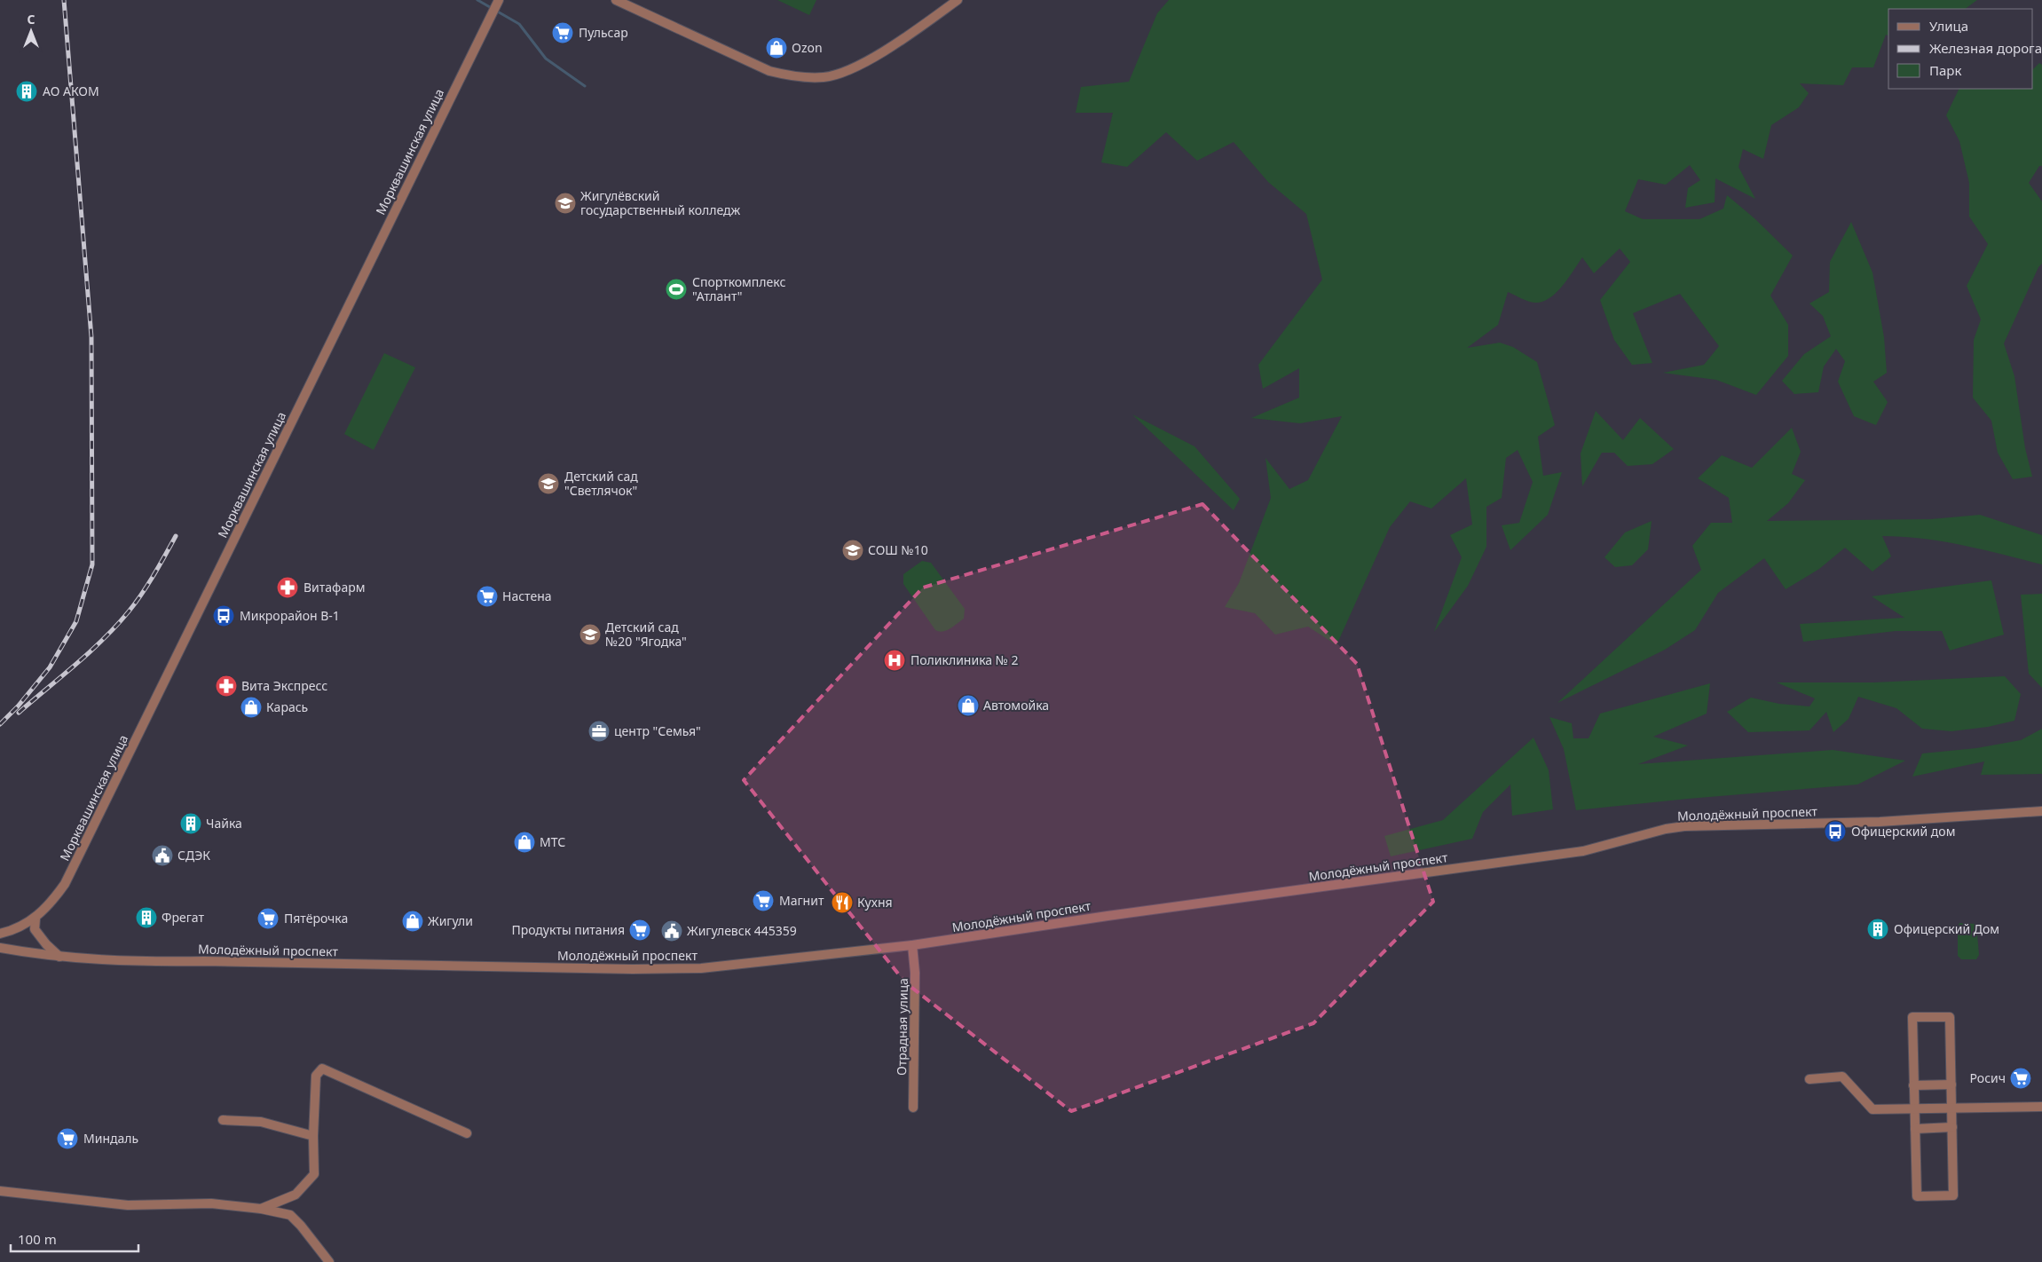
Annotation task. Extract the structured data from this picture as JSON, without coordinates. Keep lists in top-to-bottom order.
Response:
{
  "streets": {
    "street": ["Морквашинская улица", "Молодёжный проспект", "Отрадная улица"]
  },
  "crossings": [
    ["Молодёжный проспект", "Отрадная улица"]
  ],
  "places": {
    "supermarket": [
      "Пульсар",
      "Настена",
      "Магнит",
      "Пятёрочка",
      "Продукты питания",
      "Росич",
      "Миндаль"
    ],
    "shop": [
      "Ozon",
      "Автомойка",
      "Карась",
      "МТС",
      "Жигули"
    ],
    "building": [
      "АО АКОМ",
      "Чайка",
      "Фрегат",
      "Офицерский Дом"
    ],
    "school or university": [
      "Жигулёвский государственный колледж",
      "Детский сад \"Светлячок\"",
      "СОШ №10",
      "Детский сад №20 \"Ягодка\""
    ],
    "sports": ["Спорткомплекс \"Атлант\""],
    "pharmacy": ["Витафарм", "Вита Экспресс"],
    "bus stop": ["Микрорайон В-1", "Офицерский дом"],
    "hospital": ["Поликлиника № 2"],
    "office": ["центр \"Семья\""],
    "public building": ["СДЭК", "Жигулевск 445359"],
    "restaurant": ["Кухня"]
  },
  "legend": ["Улица", "Железная дорога", "Парк"],
  "scale_bar": "100 m",
  "north": "top"
}
